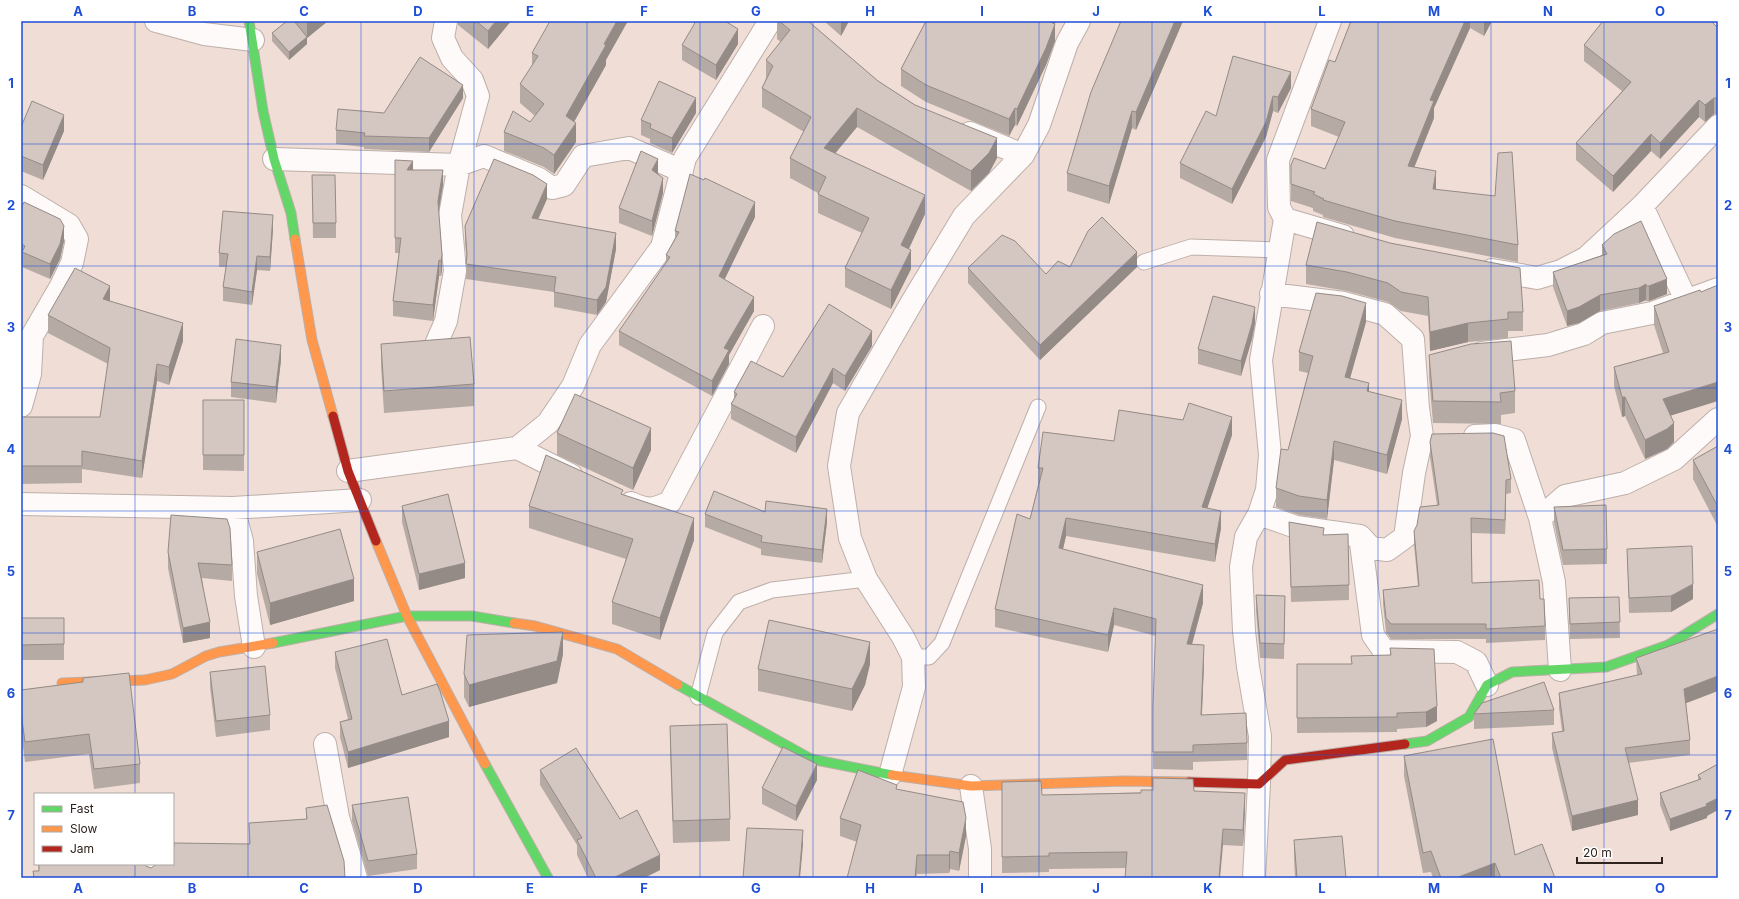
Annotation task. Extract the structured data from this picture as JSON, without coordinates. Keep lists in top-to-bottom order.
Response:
{
  "legend": ["Fast", "Slow", "Jam"],
  "scale_bar": "20 m",
  "grid": {
    "columns": [
      "A",
      "B",
      "C",
      "D",
      "E",
      "F",
      "G",
      "H",
      "I",
      "J",
      "K",
      "L",
      "M",
      "N",
      "O"
    ],
    "rows": [
      "1",
      "2",
      "3",
      "4",
      "5",
      "6",
      "7"
    ]
  }
}
